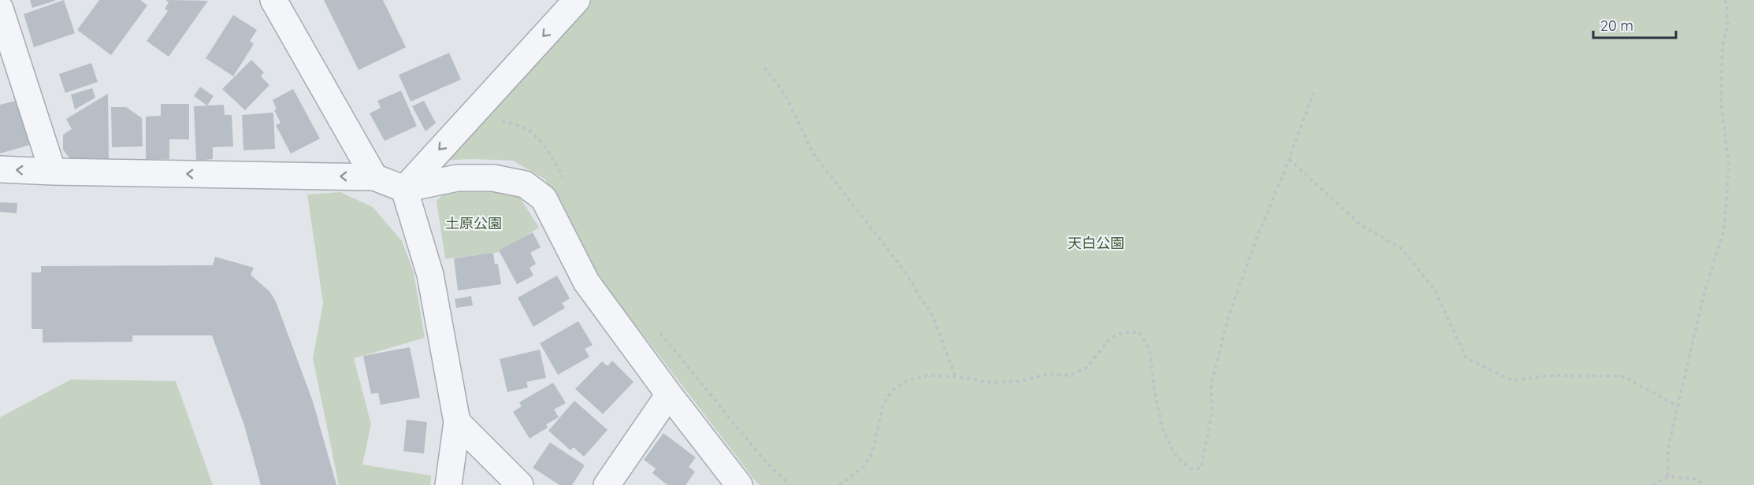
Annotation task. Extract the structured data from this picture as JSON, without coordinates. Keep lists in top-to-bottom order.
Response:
{
  "parks": ["土原公園", "天白公園"],
  "scale_bar": "20 m"
}
